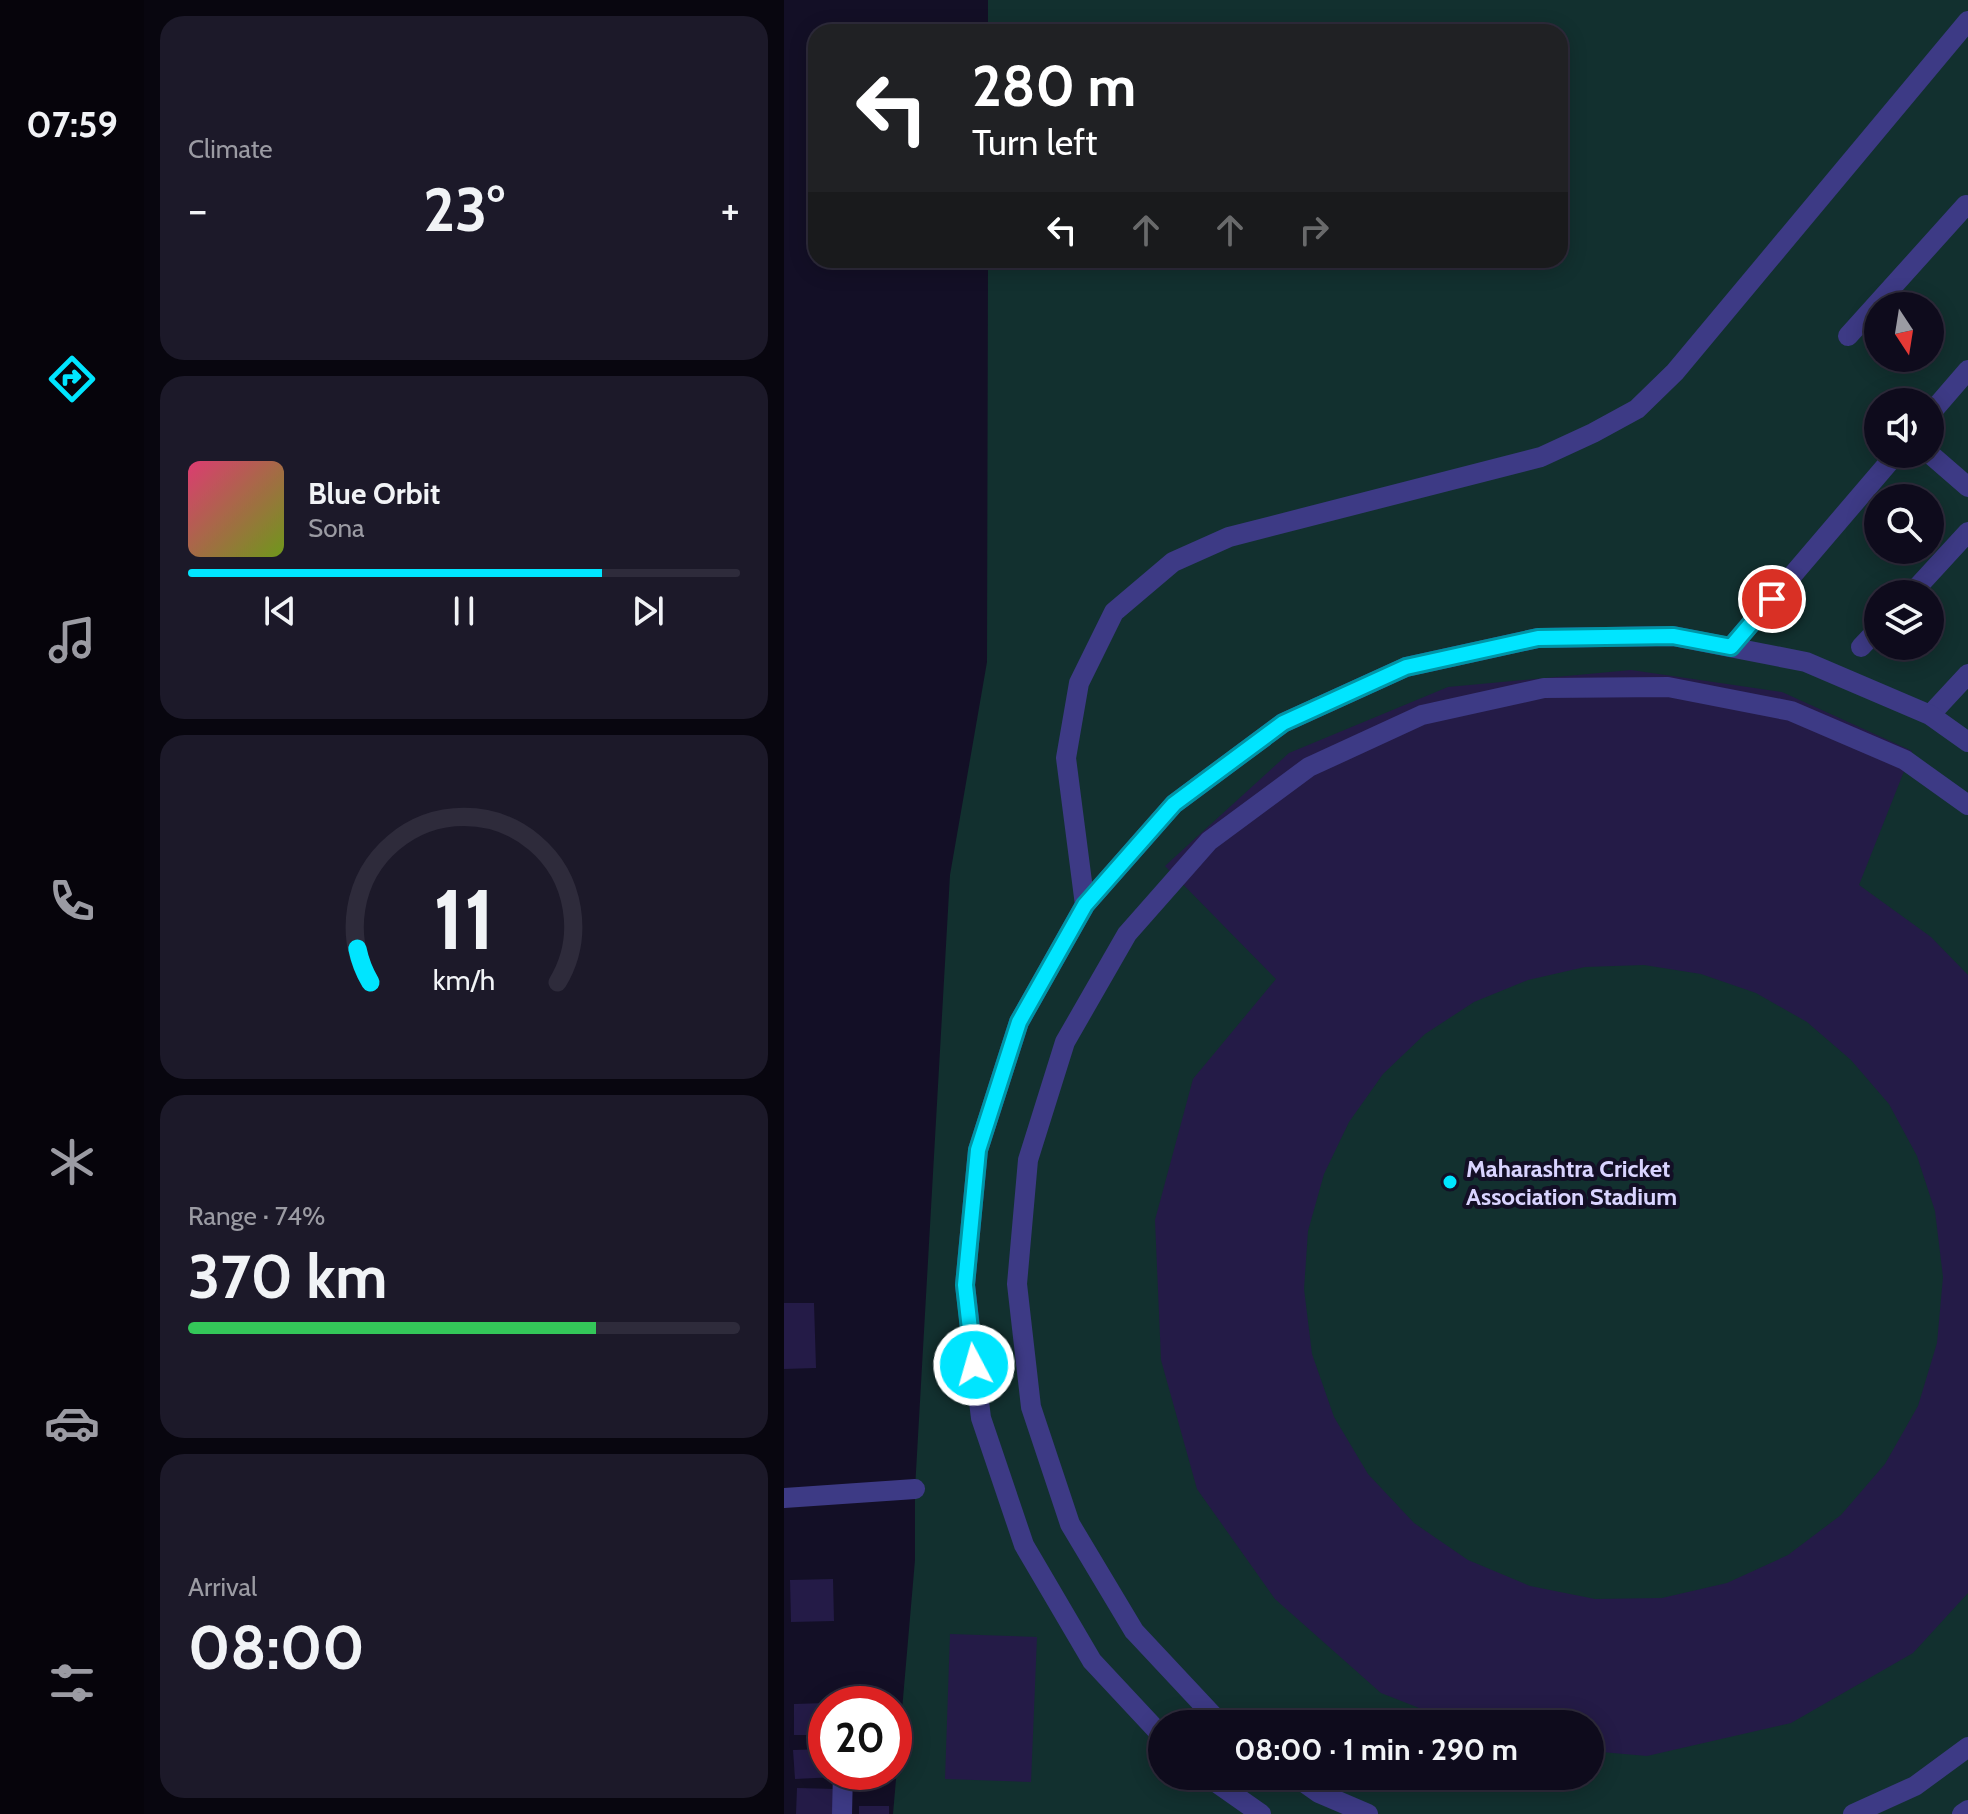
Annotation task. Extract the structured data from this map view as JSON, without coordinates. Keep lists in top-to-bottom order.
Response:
{
  "places": ["Maharashtra Cricket Association Stadium"],
  "north": "bottom",
  "page": {
    "tabs": "07:59",
    "tile": [
      "Climate",
      ["Range · 74%", "370 km"],
      ["Arrival", "08:00"]
    ],
    "turn": ["280 m", "Turn left"],
    "heat": ["−", "23°", "+"],
    "song": ["Blue Orbit", "Sona"],
    "limit": "20",
    "trip": "08:00 · 1 min · 290 m",
    "gauge": ["11", "km/h"]
  }
}
